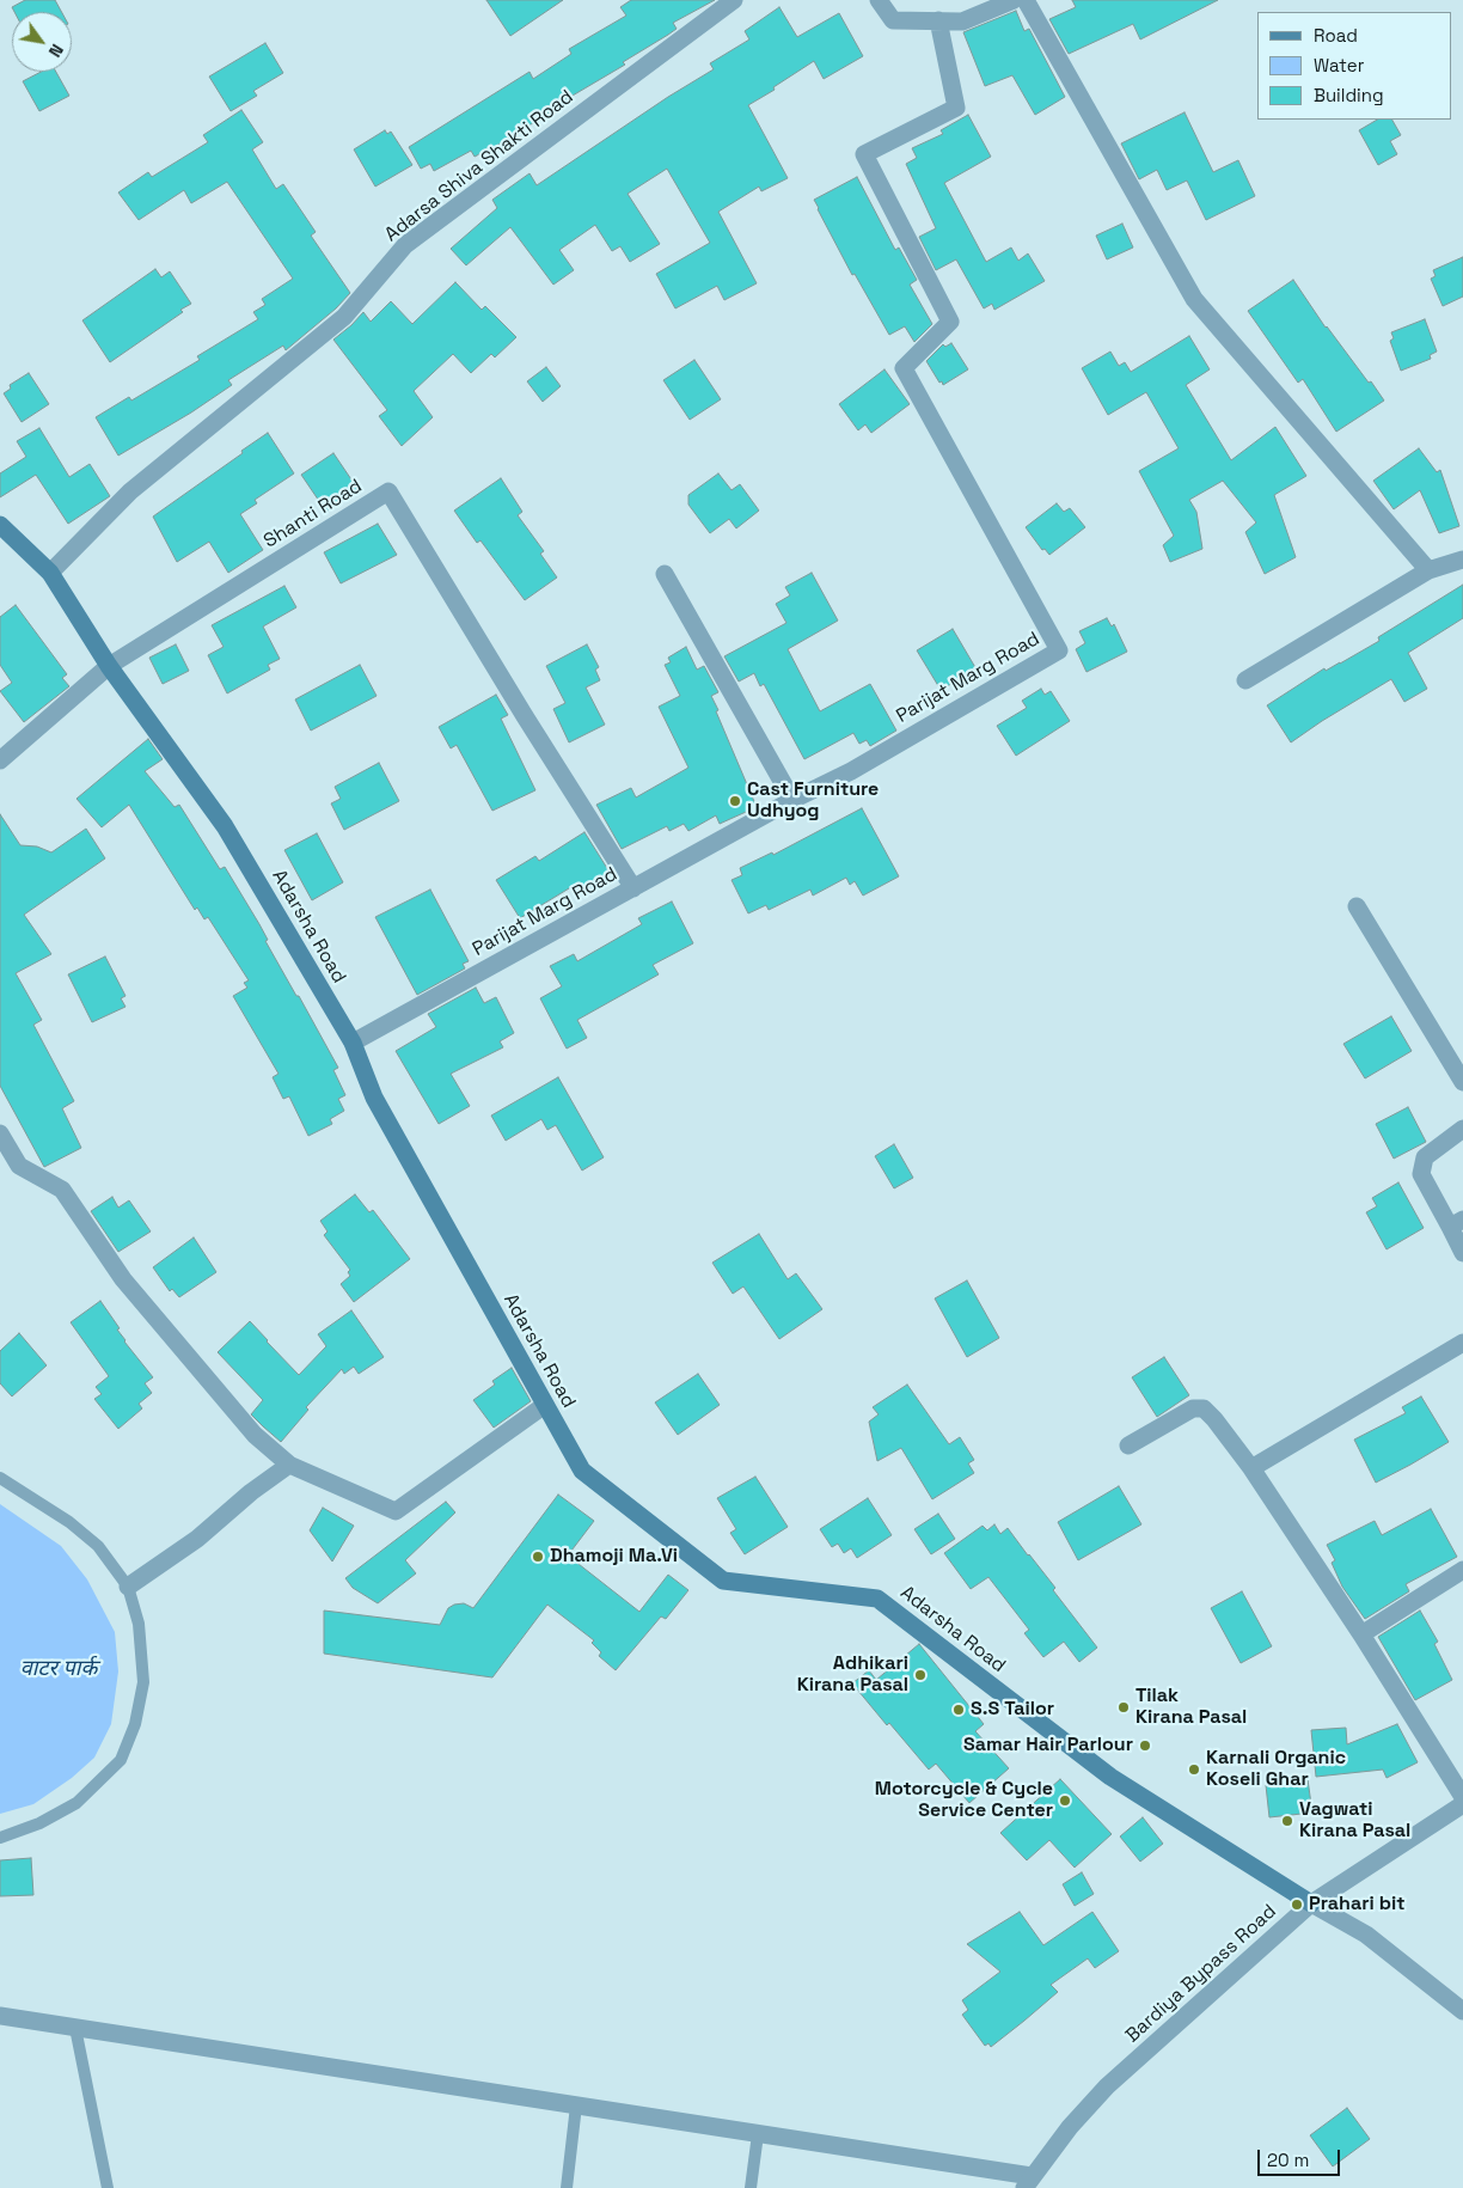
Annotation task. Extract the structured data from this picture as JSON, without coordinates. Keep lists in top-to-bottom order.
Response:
{
  "streets": {
    "main road": ["Adarsha Road"],
    "street": [
      "Adarsa Shiva Shakti Road",
      "Shanti Road",
      "Parijat Marg Road",
      "Bardiya Bypass Road"
    ]
  },
  "crossings": [
    ["Adarsa Shiva Shakti Road", "Adarsha Road"],
    ["Shanti Road", "Parijat Marg Road"],
    ["Shanti Road", "Adarsha Road"],
    ["Parijat Marg Road", "Adarsha Road"],
    ["Adarsha Road", "Bardiya Bypass Road"]
  ],
  "water": ["वाटर पार्क"],
  "places": [
    "Cast Furniture Udhyog",
    "Dhamoji Ma.Vi",
    "Adhikari Kirana Pasal",
    "Tilak Kirana Pasal",
    "S.S Tailor",
    "Samar Hair Parlour",
    "Karnali Organic Koseli Ghar",
    "Motorcycle & Cycle Service Center",
    "Vagwati Kirana Pasal",
    "Prahari bit"
  ],
  "legend": ["Road", "Water", "Building"],
  "scale_bar": "20 m",
  "north": "bottom right"
}
